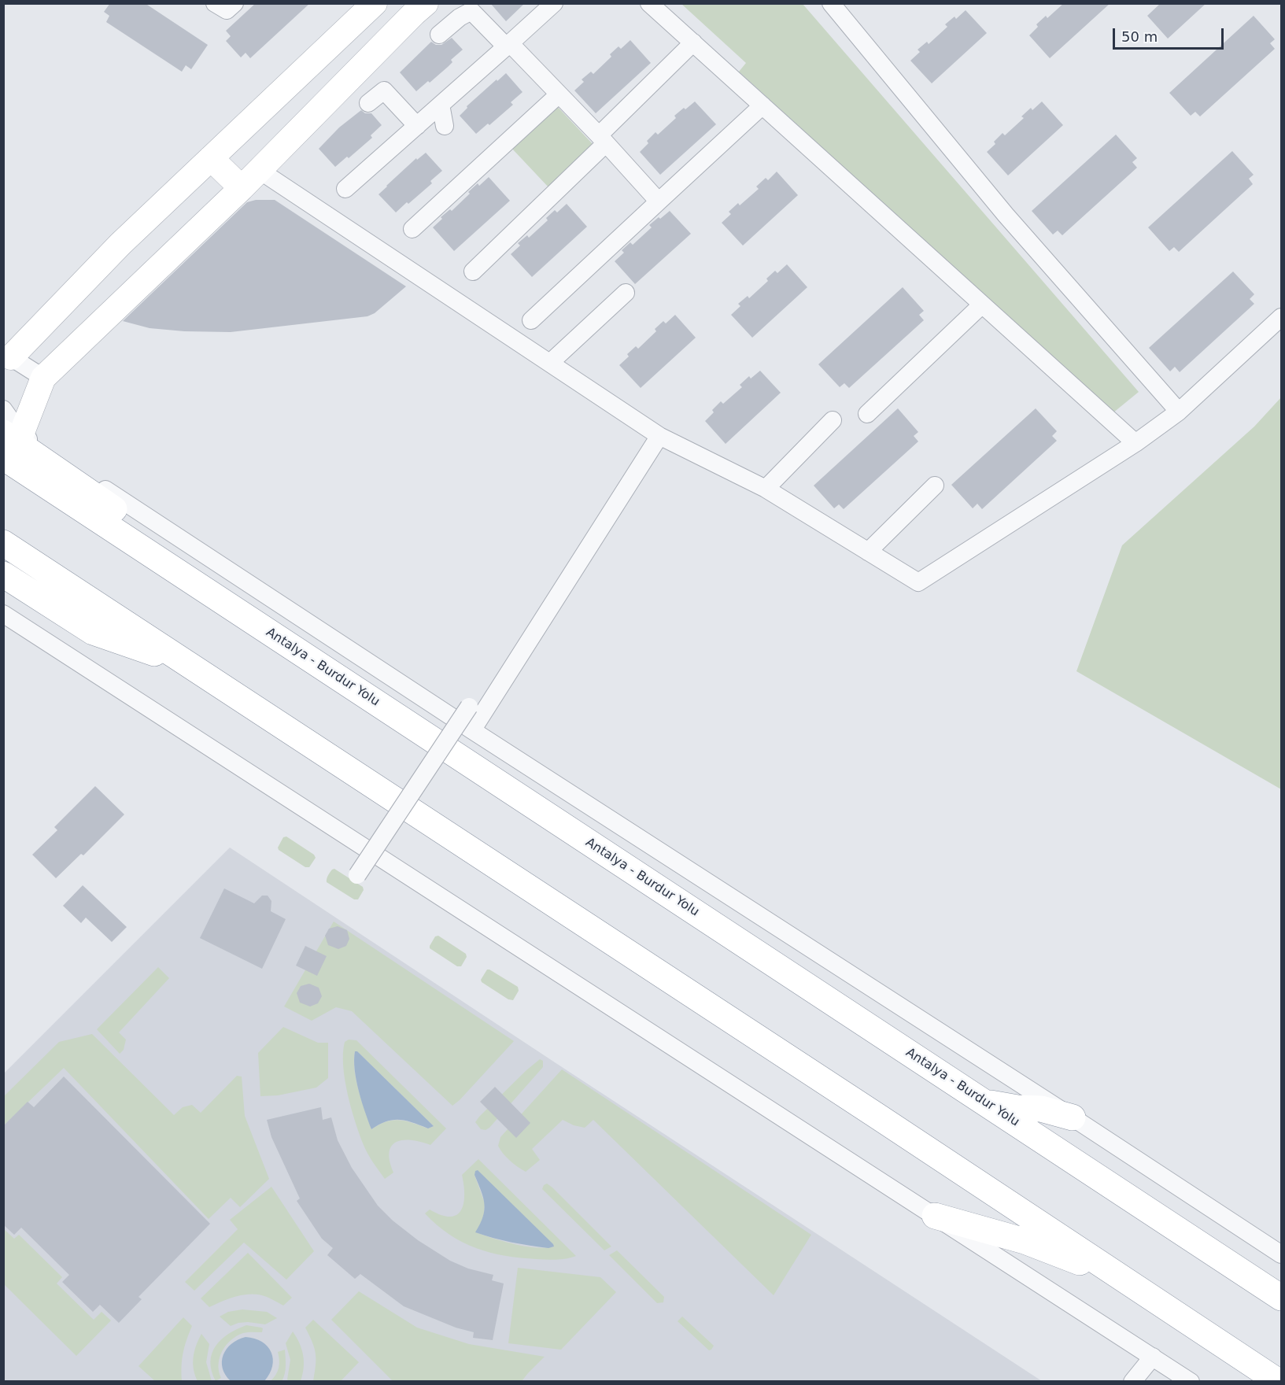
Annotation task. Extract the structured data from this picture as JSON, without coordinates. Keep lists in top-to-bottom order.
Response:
{
  "streets": {
    "highway": ["Antalya - Burdur Yolu"]
  },
  "scale_bar": "50 m"
}
